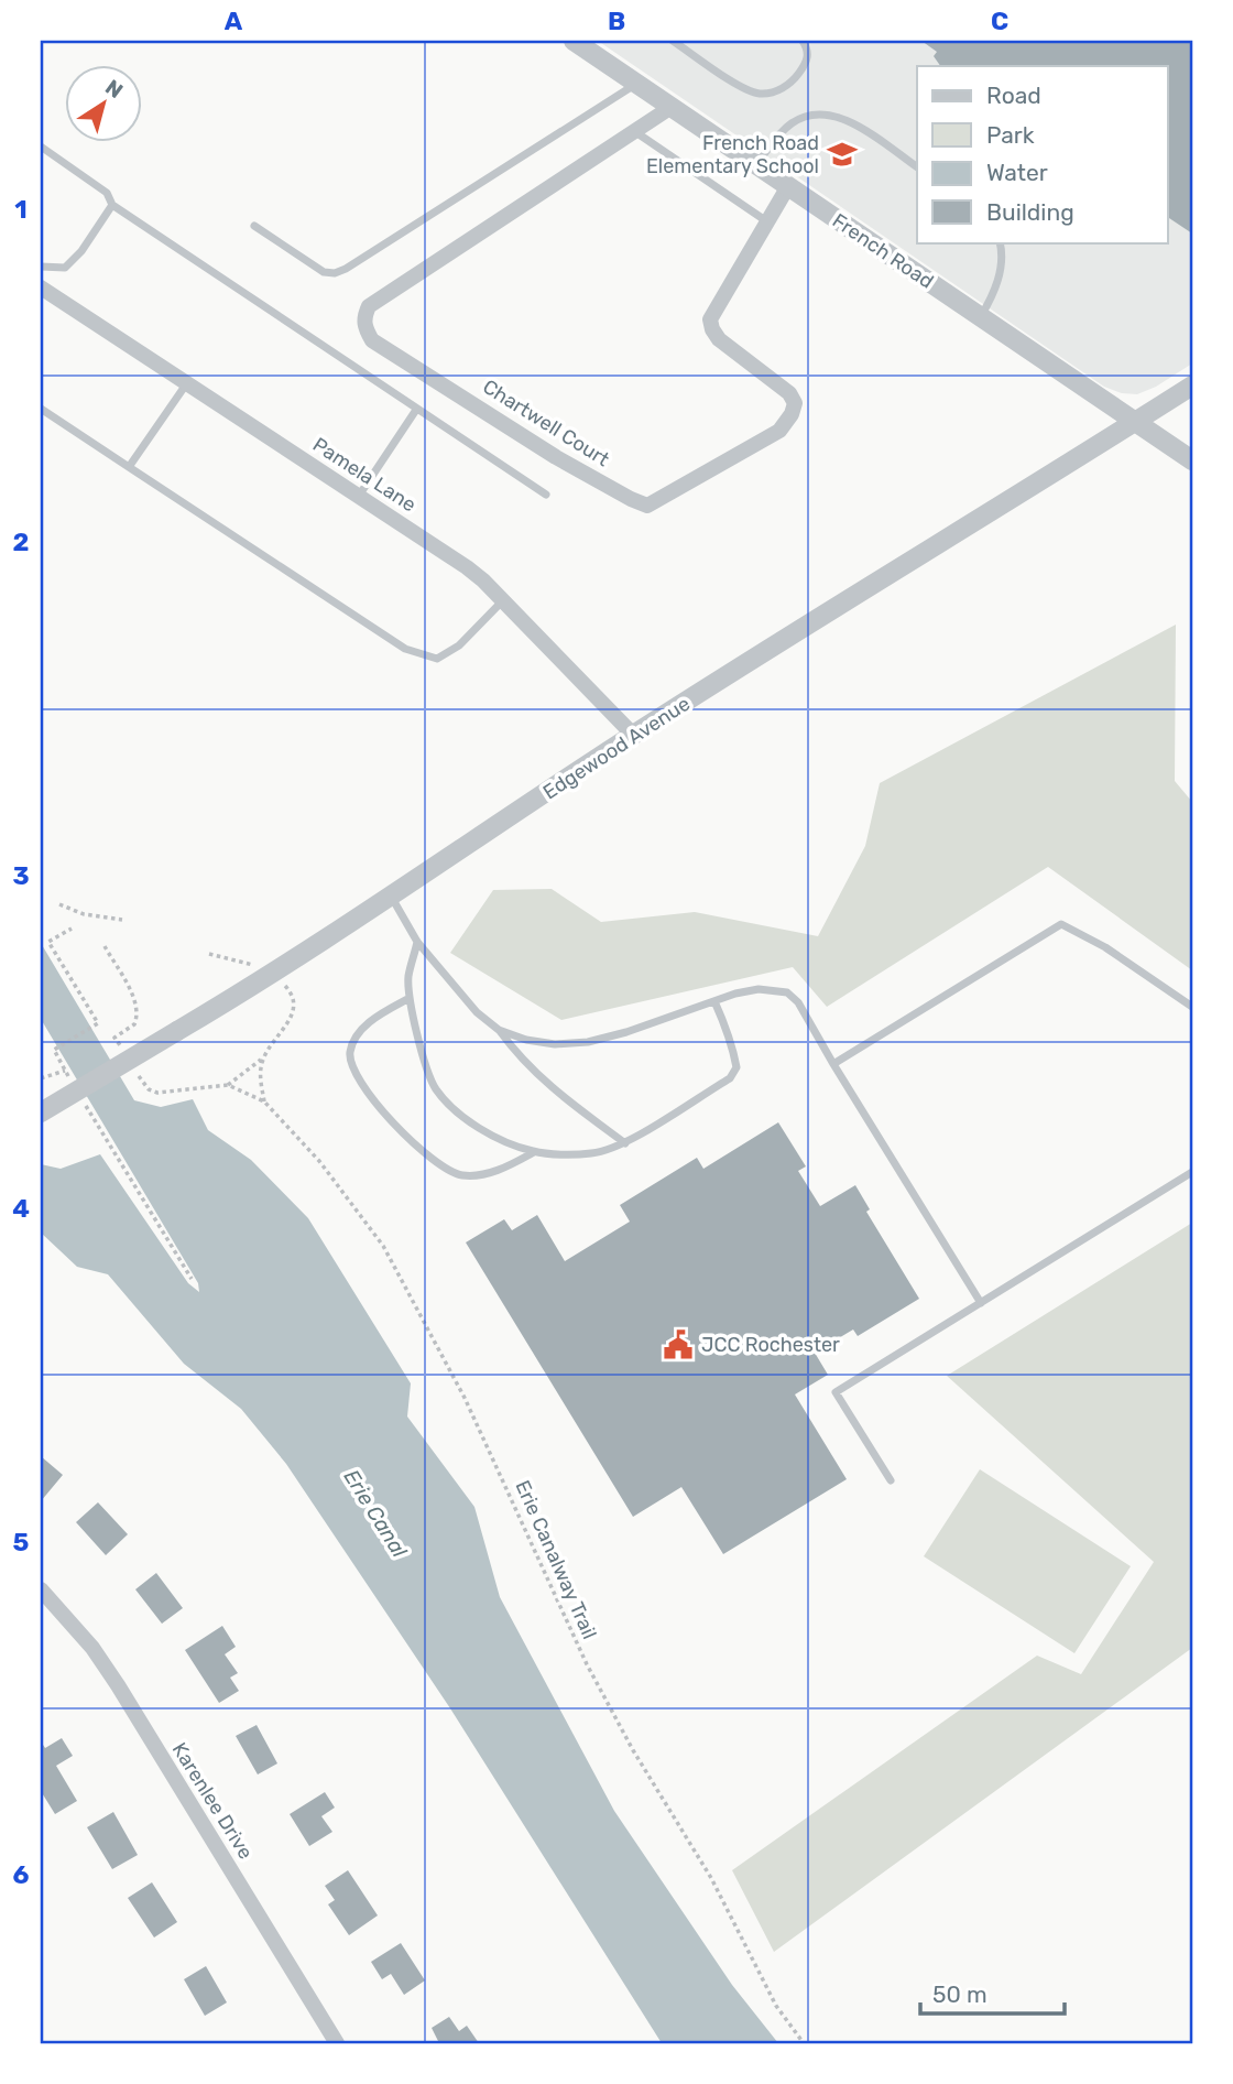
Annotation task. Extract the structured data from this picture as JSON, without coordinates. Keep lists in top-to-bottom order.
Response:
{
  "streets": {
    "street": [
      "French Road",
      "Chartwell Court",
      "Pamela Lane",
      "Edgewood Avenue",
      "Karenlee Drive"
    ],
    "path": ["Erie Canalway Trail"]
  },
  "crossings": [
    ["French Road", "Chartwell Court"],
    ["French Road", "Edgewood Avenue"],
    ["Pamela Lane", "Edgewood Avenue"]
  ],
  "water": ["Erie Canal"],
  "places": {
    "school or university": ["French Road Elementary School"],
    "public building": ["JCC Rochester"]
  },
  "legend": [
    "Road",
    "Park",
    "Water",
    "Building"
  ],
  "scale_bar": "50 m",
  "north": "top right",
  "grid": {
    "columns": ["A", "B", "C"],
    "rows": [
      "1",
      "2",
      "3",
      "4",
      "5",
      "6"
    ]
  }
}
